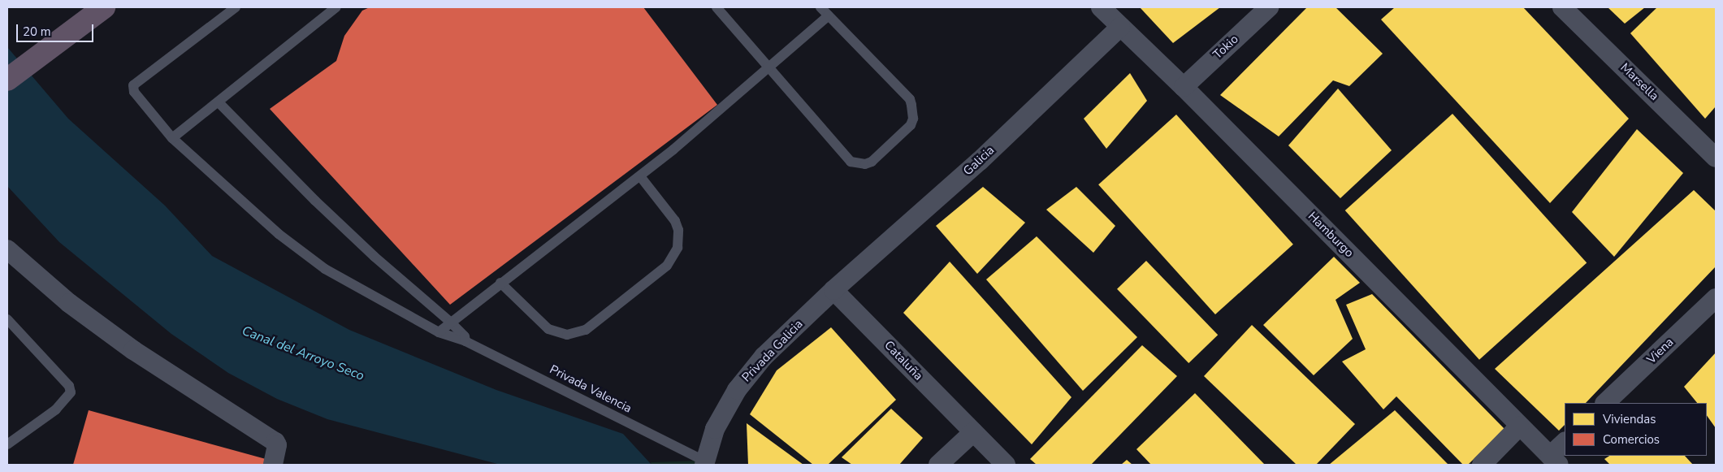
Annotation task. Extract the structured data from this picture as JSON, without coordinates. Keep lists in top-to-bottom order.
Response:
{
  "streets": {
    "street": [
      "Tokio",
      "Marsella",
      "Galicia",
      "Hamburgo",
      "Privada Galicia",
      "Viena",
      "Cataluña"
    ],
    "lane": ["Privada Valencia"]
  },
  "crossings": [
    ["Tokio", "Hamburgo"],
    ["Galicia", "Hamburgo"],
    ["Galicia", "Privada Galicia"],
    ["Galicia", "Cataluña"],
    ["Privada Galicia", "Cataluña"],
    ["Privada Galicia", "Privada Valencia"]
  ],
  "water": ["Canal del Arroyo Seco"],
  "legend": ["Viviendas", "Comercios"],
  "scale_bar": "20 m"
}
